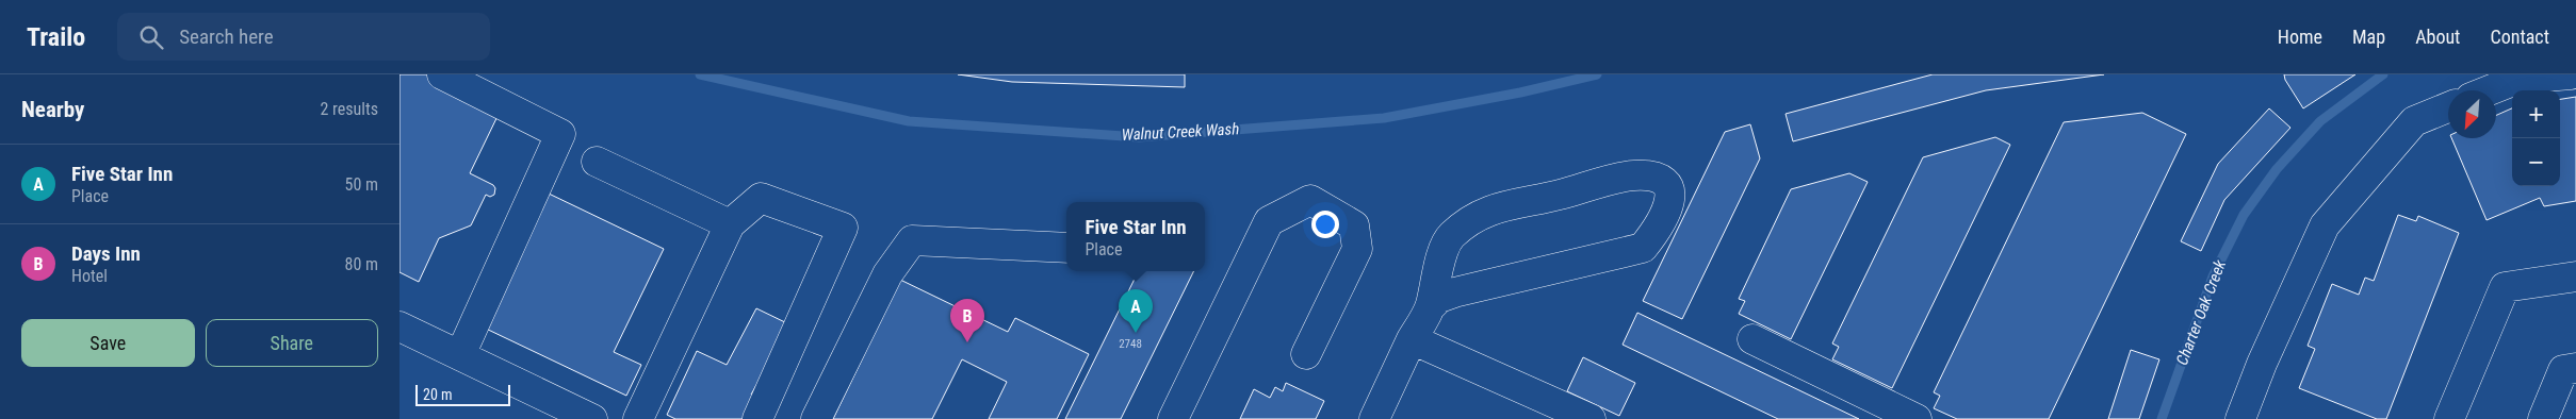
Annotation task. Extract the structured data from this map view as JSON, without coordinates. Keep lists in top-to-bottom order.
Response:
{
  "water": ["Walnut Creek Wash", "Charter Oak Creek"],
  "house_numbers": ["2748"],
  "scale_bar": "20 m",
  "north": "bottom left",
  "page": {
    "header": "Trailo",
    "search": "Search here",
    "nav": [
      "Home",
      "Map",
      "About",
      "Contact"
    ],
    "heading": ["Nearby", "2 results"],
    "map_buttons": ["+", "−"],
    "list": [
      {
        "mark": "A",
        "name": "Five Star Inn",
        "note": "Place",
        "value": "50 m"
      },
      {
        "mark": "B",
        "name": "Days Inn",
        "note": "Hotel",
        "value": "80 m"
      }
    ],
    "popup": ["Five Star Inn", "Place"],
    "pins": ["A", "B"],
    "buttons": ["Save", "Share"],
    "scale": "20 m"
  }
}
